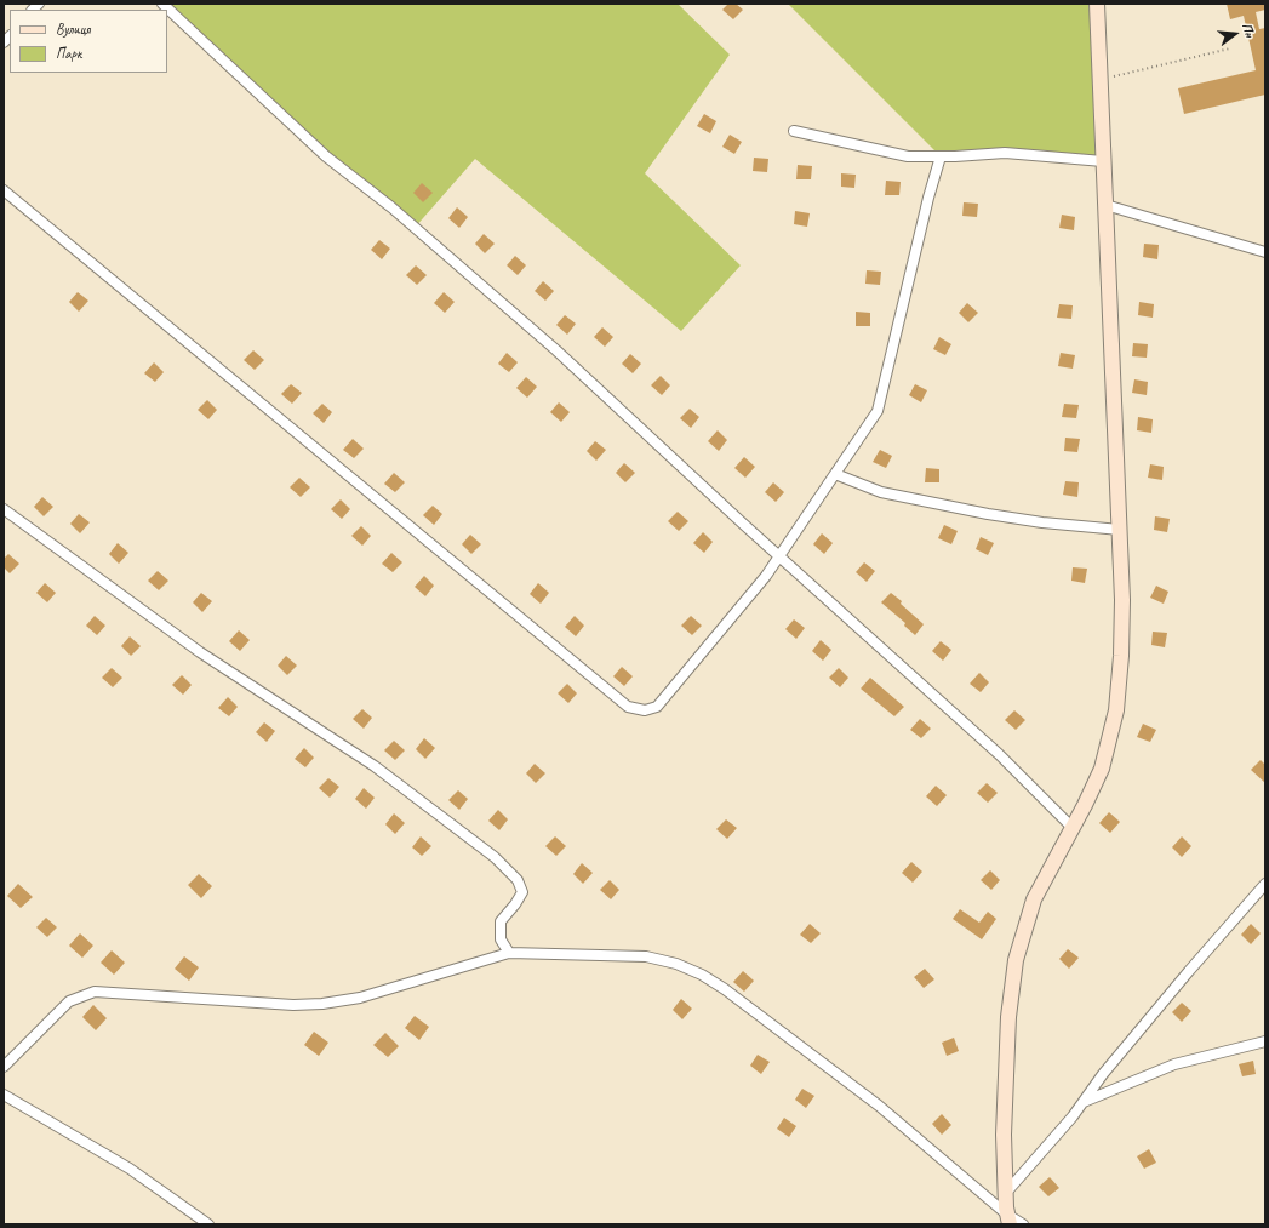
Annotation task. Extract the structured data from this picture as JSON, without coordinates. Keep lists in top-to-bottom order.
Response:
{
  "legend": ["Вулиця", "Парк"],
  "north": "right"
}
